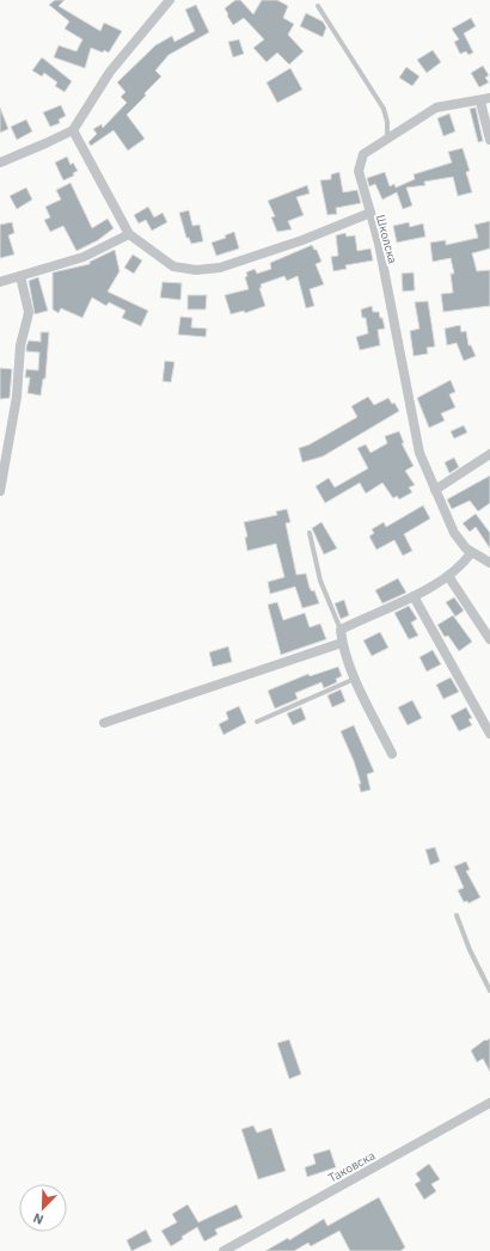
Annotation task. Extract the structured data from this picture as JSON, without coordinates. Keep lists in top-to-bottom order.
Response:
{
  "streets": {
    "street": ["Школска", "Таковска"]
  },
  "north": "bottom left"
}
